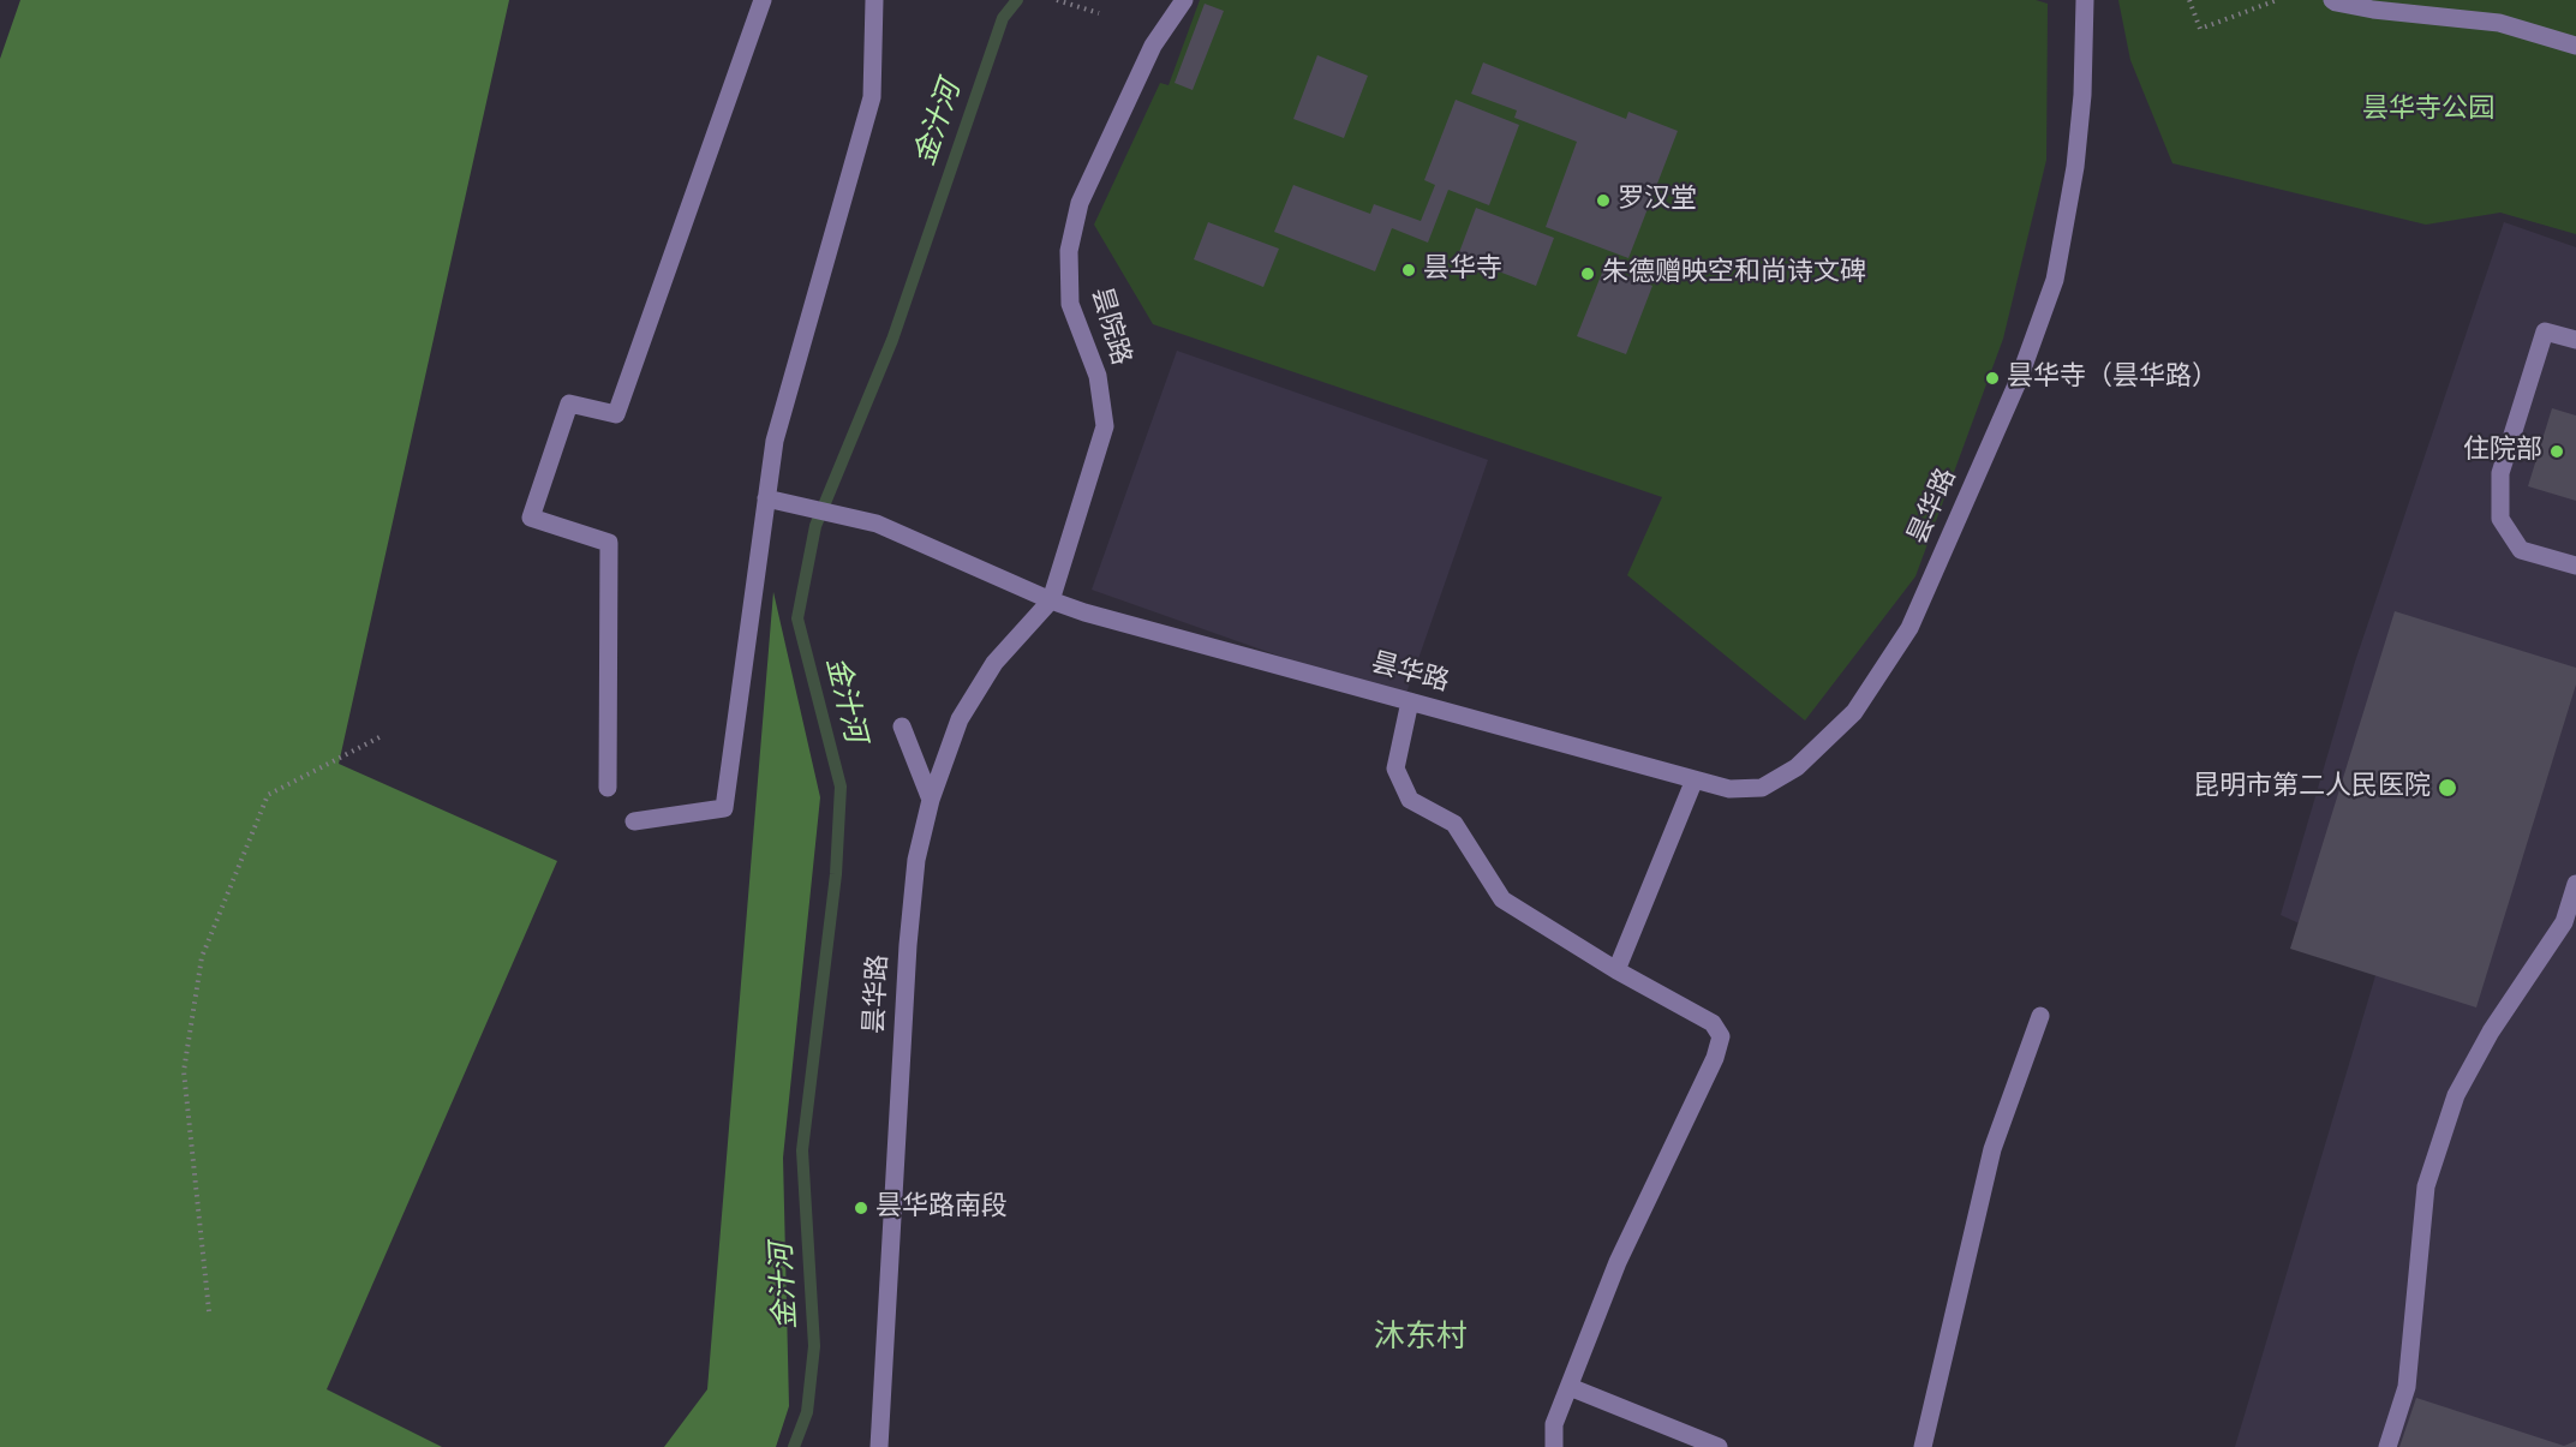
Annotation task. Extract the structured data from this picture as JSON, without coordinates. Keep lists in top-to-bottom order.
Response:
{
  "streets": {
    "street": ["昙院路", "昙华路"]
  },
  "crossings": [
    ["昙院路", "昙华路"]
  ],
  "districts": ["沐东村"],
  "water": ["金汁河"],
  "parks": ["昙华寺公园"],
  "places": [
    "罗汉堂",
    "昙华寺",
    "朱德赠映空和尚诗文碑",
    "昙华寺（昙华路）",
    "住院部",
    "昆明市第二人民医院",
    "昙华路南段"
  ]
}
